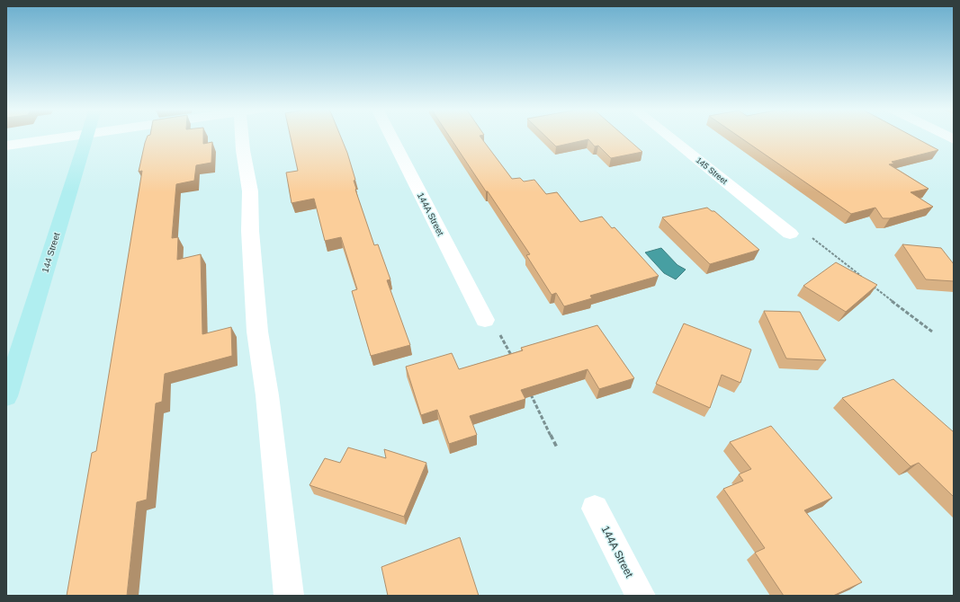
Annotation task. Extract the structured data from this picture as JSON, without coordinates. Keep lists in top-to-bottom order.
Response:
{
  "streets": {
    "main road": ["144 Street"],
    "street": ["145 Street", "144A Street"]
  }
}
